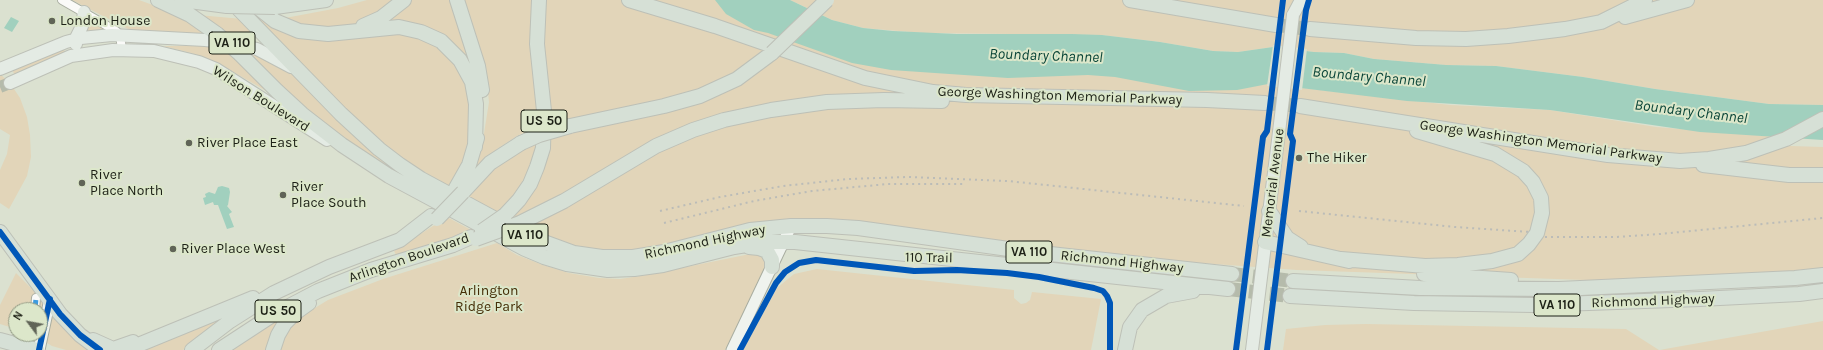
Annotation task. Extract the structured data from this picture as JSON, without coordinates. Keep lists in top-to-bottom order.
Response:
{
  "streets": {
    "highway": [
      "VA 110",
      "George Washington Memorial Parkway",
      "US 50",
      "Richmond Highway",
      "Arlington Boulevard"
    ],
    "main road": ["Wilson Boulevard", "Memorial Avenue"],
    "cycle path": ["110 Trail"]
  },
  "crossings": [
    ["Wilson Boulevard", "Richmond Highway"]
  ],
  "water": ["Boundary Channel"],
  "parks": ["Arlington Ridge Park"],
  "places": [
    "London House",
    "River Place East",
    "The Hiker",
    "River Place North",
    "River Place South",
    "River Place West"
  ],
  "north": "top left"
}
